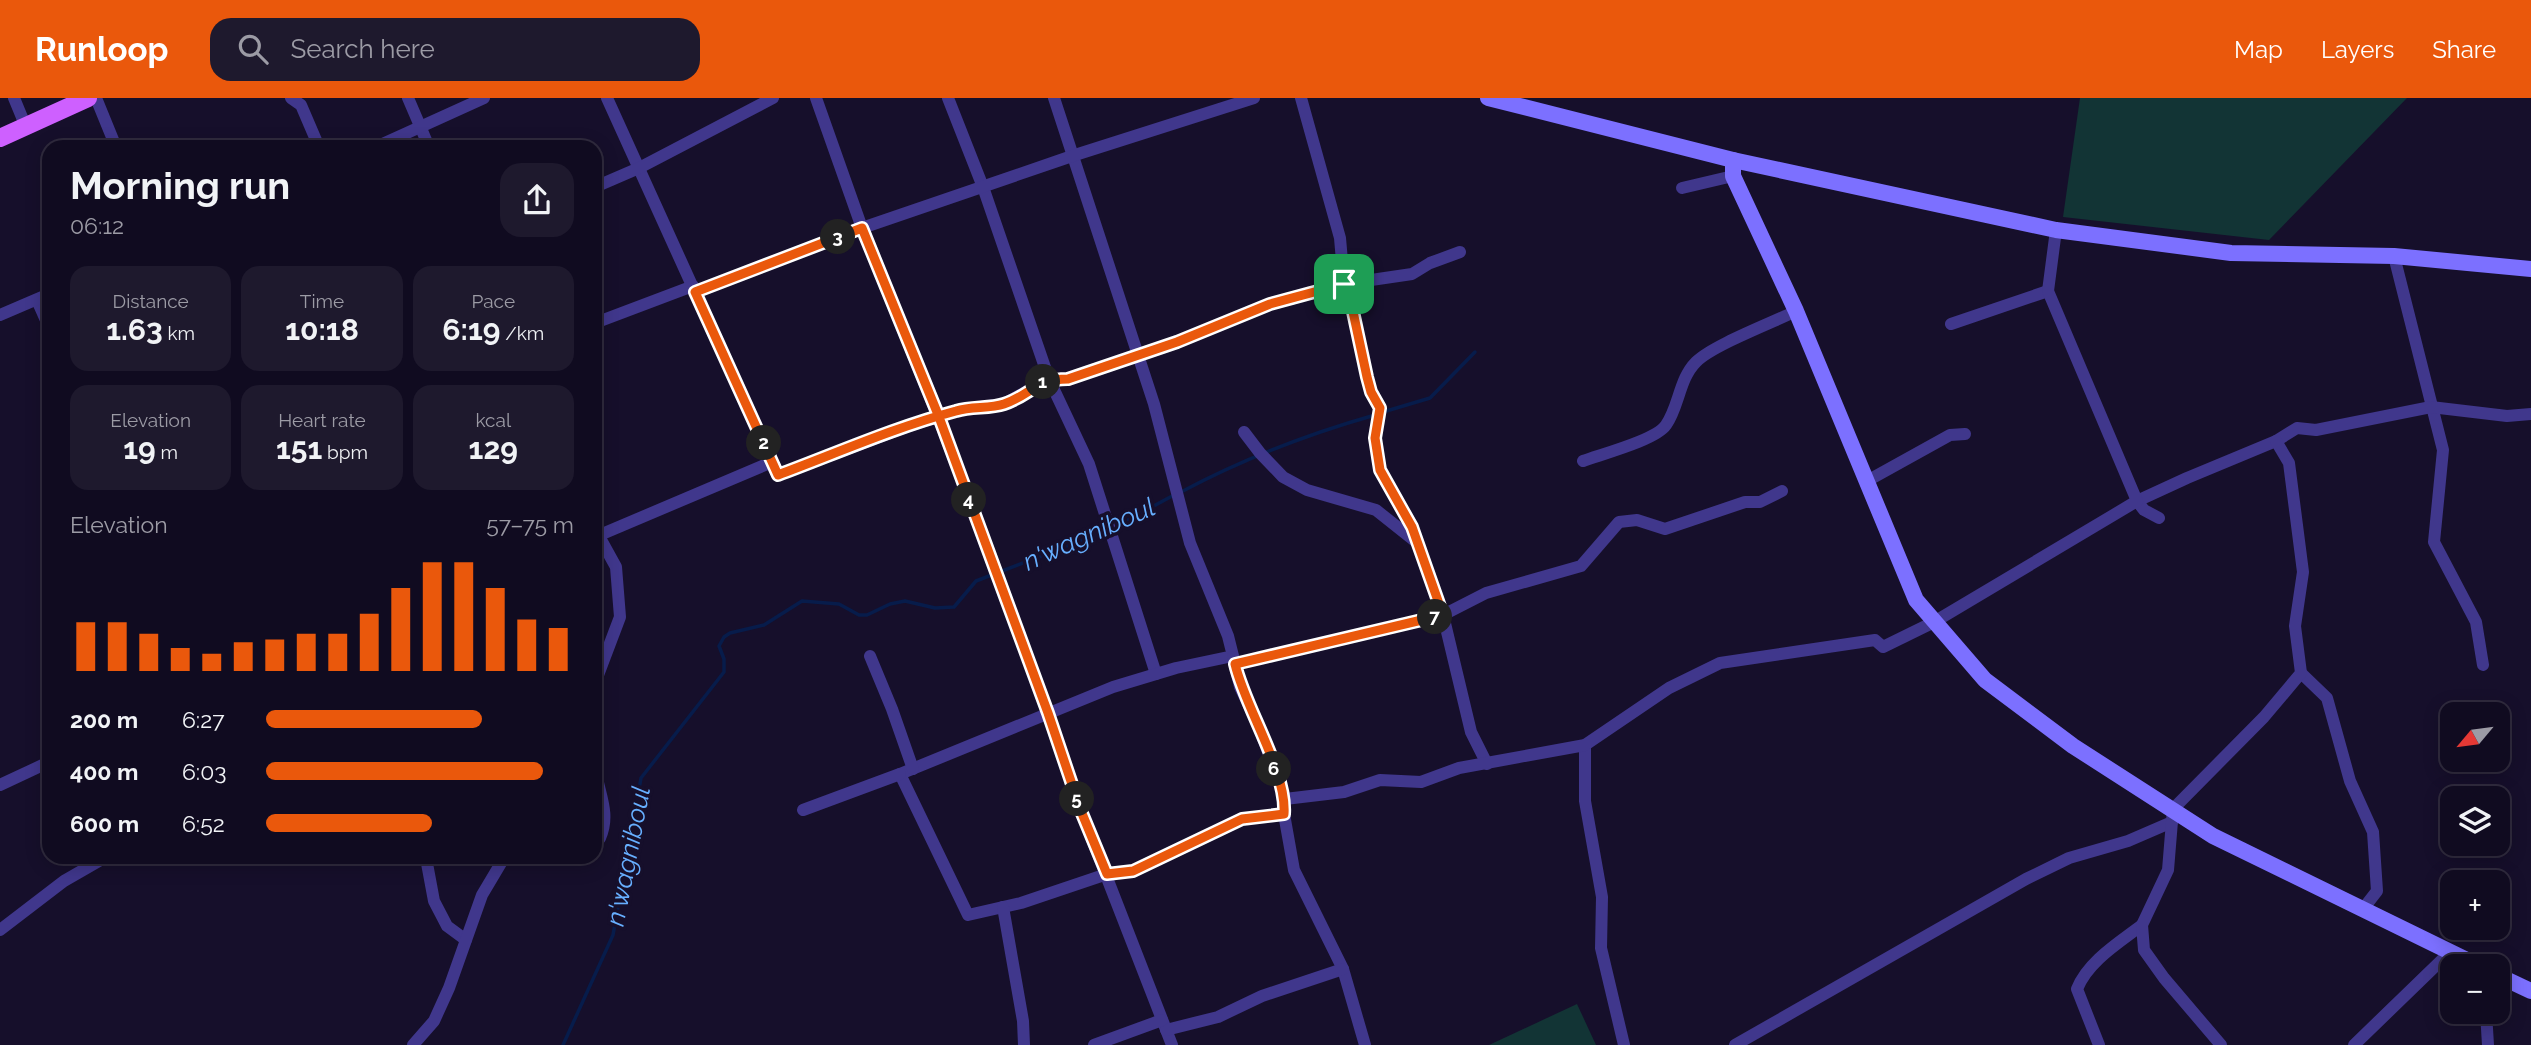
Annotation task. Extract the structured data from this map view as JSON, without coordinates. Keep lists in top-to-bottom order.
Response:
{
  "water": ["n'wagniboul"],
  "north": "bottom left",
  "page": {
    "header": "Runloop",
    "search": "Search here",
    "nav": ["Map", "Layers", "Share"],
    "heading": ["Morning run", "06:12"],
    "pins": [
      "3",
      "1",
      "2",
      "4",
      "7",
      "6",
      "5"
    ],
    "stats": [
      ["Distance", "1.63 km"],
      ["Time", "10:18"],
      ["Pace", "6:19 /km"],
      ["Elevation", "19 m"],
      ["Heart rate", "151 bpm"],
      ["kcal", "129"]
    ],
    "chart": ["Elevation", "57–75 m"],
    "list": [
      {
        "name": "200 m",
        "note": "6:27"
      },
      {
        "name": "400 m",
        "note": "6:03"
      },
      {
        "name": "600 m",
        "note": "6:52"
      }
    ],
    "map_buttons": ["+", "−"]
  }
}
